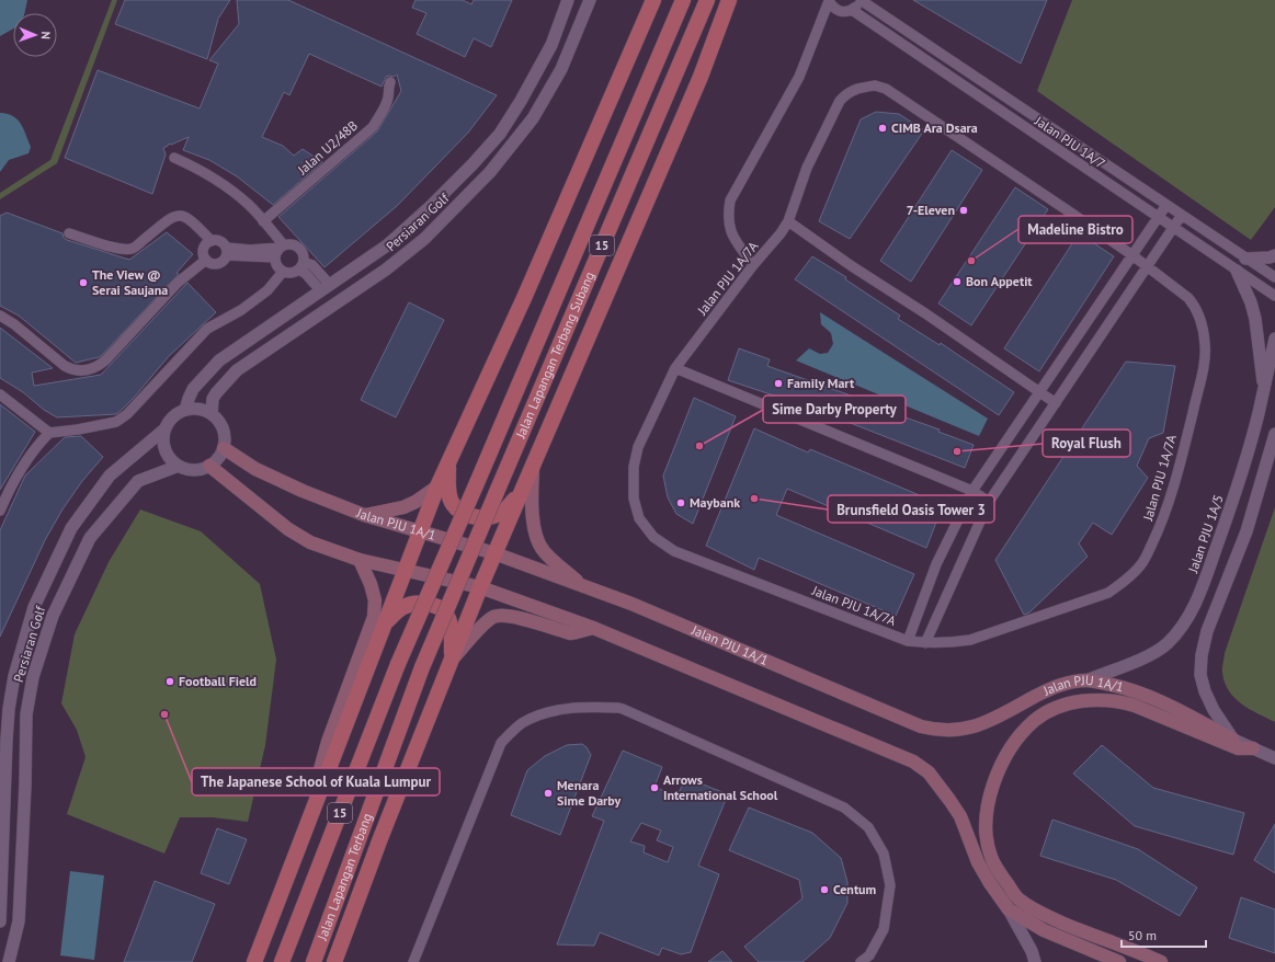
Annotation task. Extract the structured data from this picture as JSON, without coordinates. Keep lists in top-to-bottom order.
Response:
{
  "streets": {
    "main road": [
      "15",
      "Jalan Lapangan Terbang Subang",
      "Jalan PJU 1A/1",
      "Jalan Lapangan Terbang"
    ],
    "street": [
      "Jalan PJU 1A/7",
      "Jalan U2/48B",
      "Persiaran Golf",
      "Jalan PJU 1A/7A",
      "Jalan PJU 1A/5"
    ]
  },
  "crossings": [
    ["Jalan PJU 1A/7", "Jalan PJU 1A/7A"],
    ["Persiaran Golf", "Jalan PJU 1A/1"],
    ["Jalan Lapangan Terbang Subang", "Jalan Lapangan Terbang"],
    ["Jalan PJU 1A/1", "Jalan PJU 1A/5"]
  ],
  "places": [
    "CIMB Ara Dsara",
    "7-Eleven",
    "Madeline Bistro",
    "Bon Appetit",
    "The View @ Serai Saujana",
    "Family Mart",
    "Sime Darby Property",
    "Royal Flush",
    "Brunsfield Oasis Tower 3",
    "Maybank",
    "Football Field",
    "The Japanese School of Kuala Lumpur",
    "Arrows International School",
    "Menara Sime Darby",
    "Centum"
  ],
  "scale_bar": "50 m",
  "north": "right"
}
